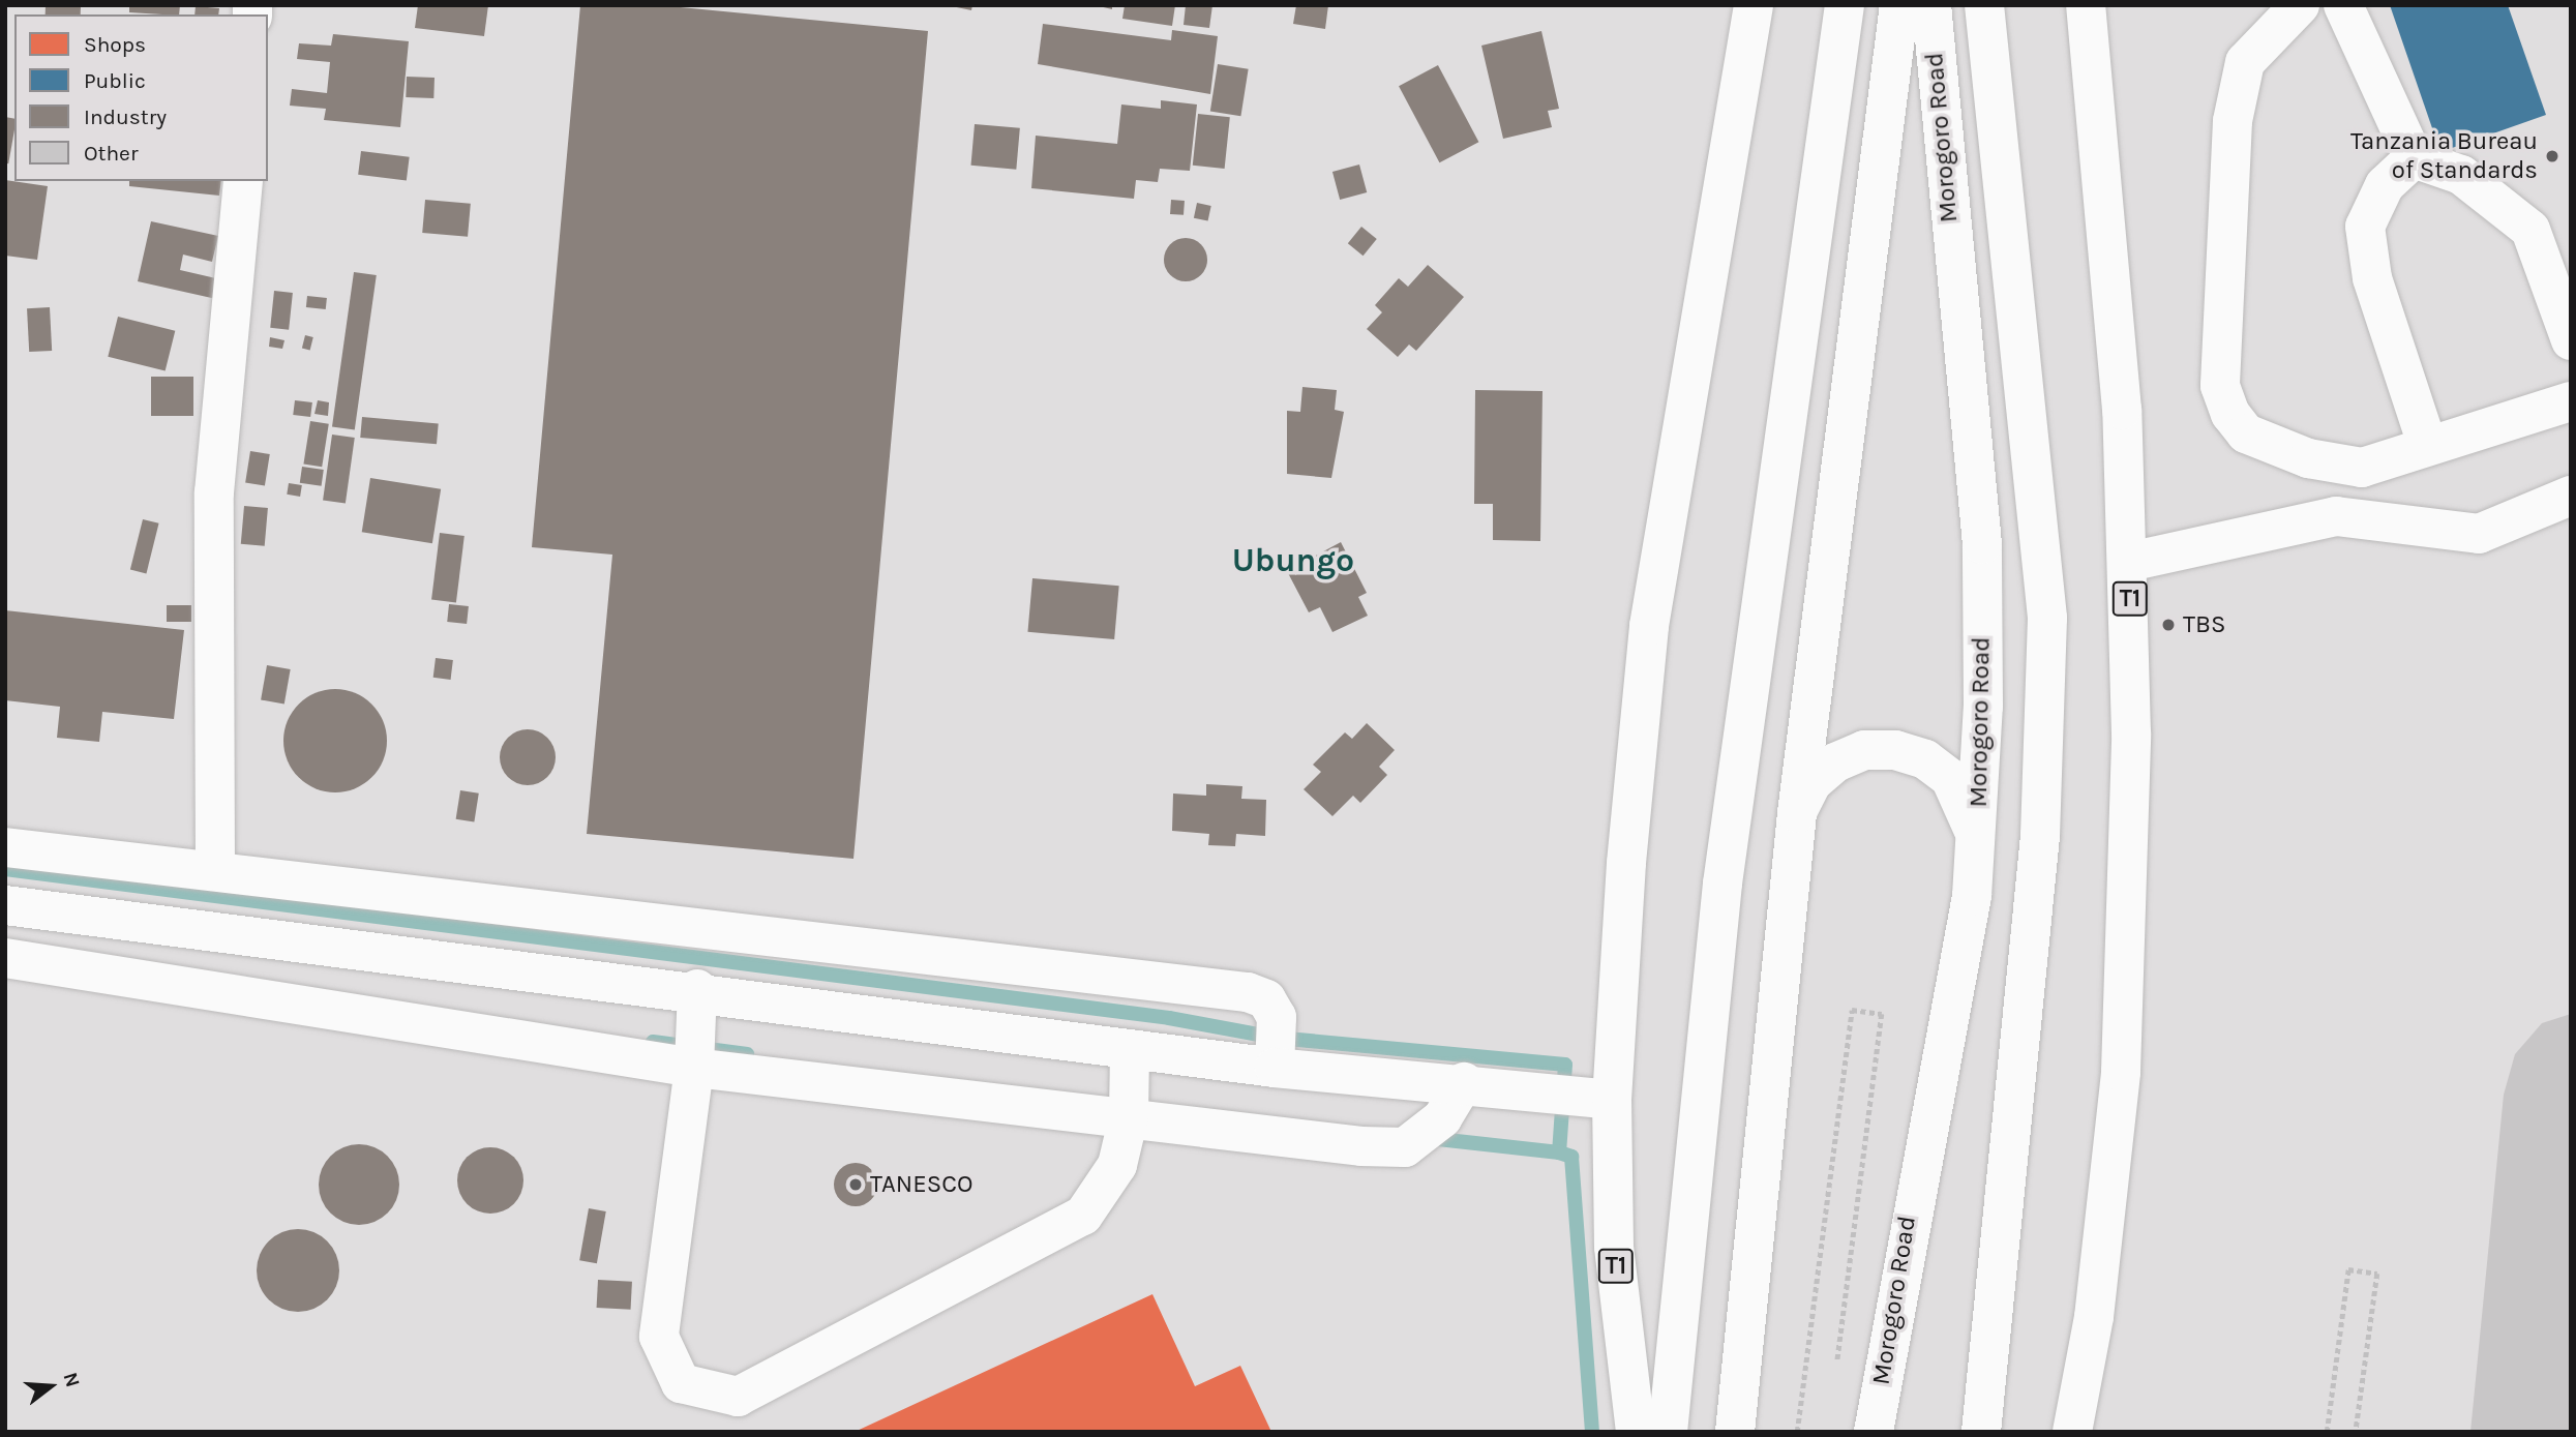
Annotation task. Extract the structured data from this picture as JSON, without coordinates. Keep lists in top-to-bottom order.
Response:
{
  "streets": {
    "main road": ["Morogoro Road", "T1"]
  },
  "districts": ["Ubungo"],
  "places": ["Tanzania Bureau of Standards", "TBS", "TANESCO"],
  "legend": [
    "Shops",
    "Public",
    "Industry",
    "Other"
  ],
  "north": "right"
}
